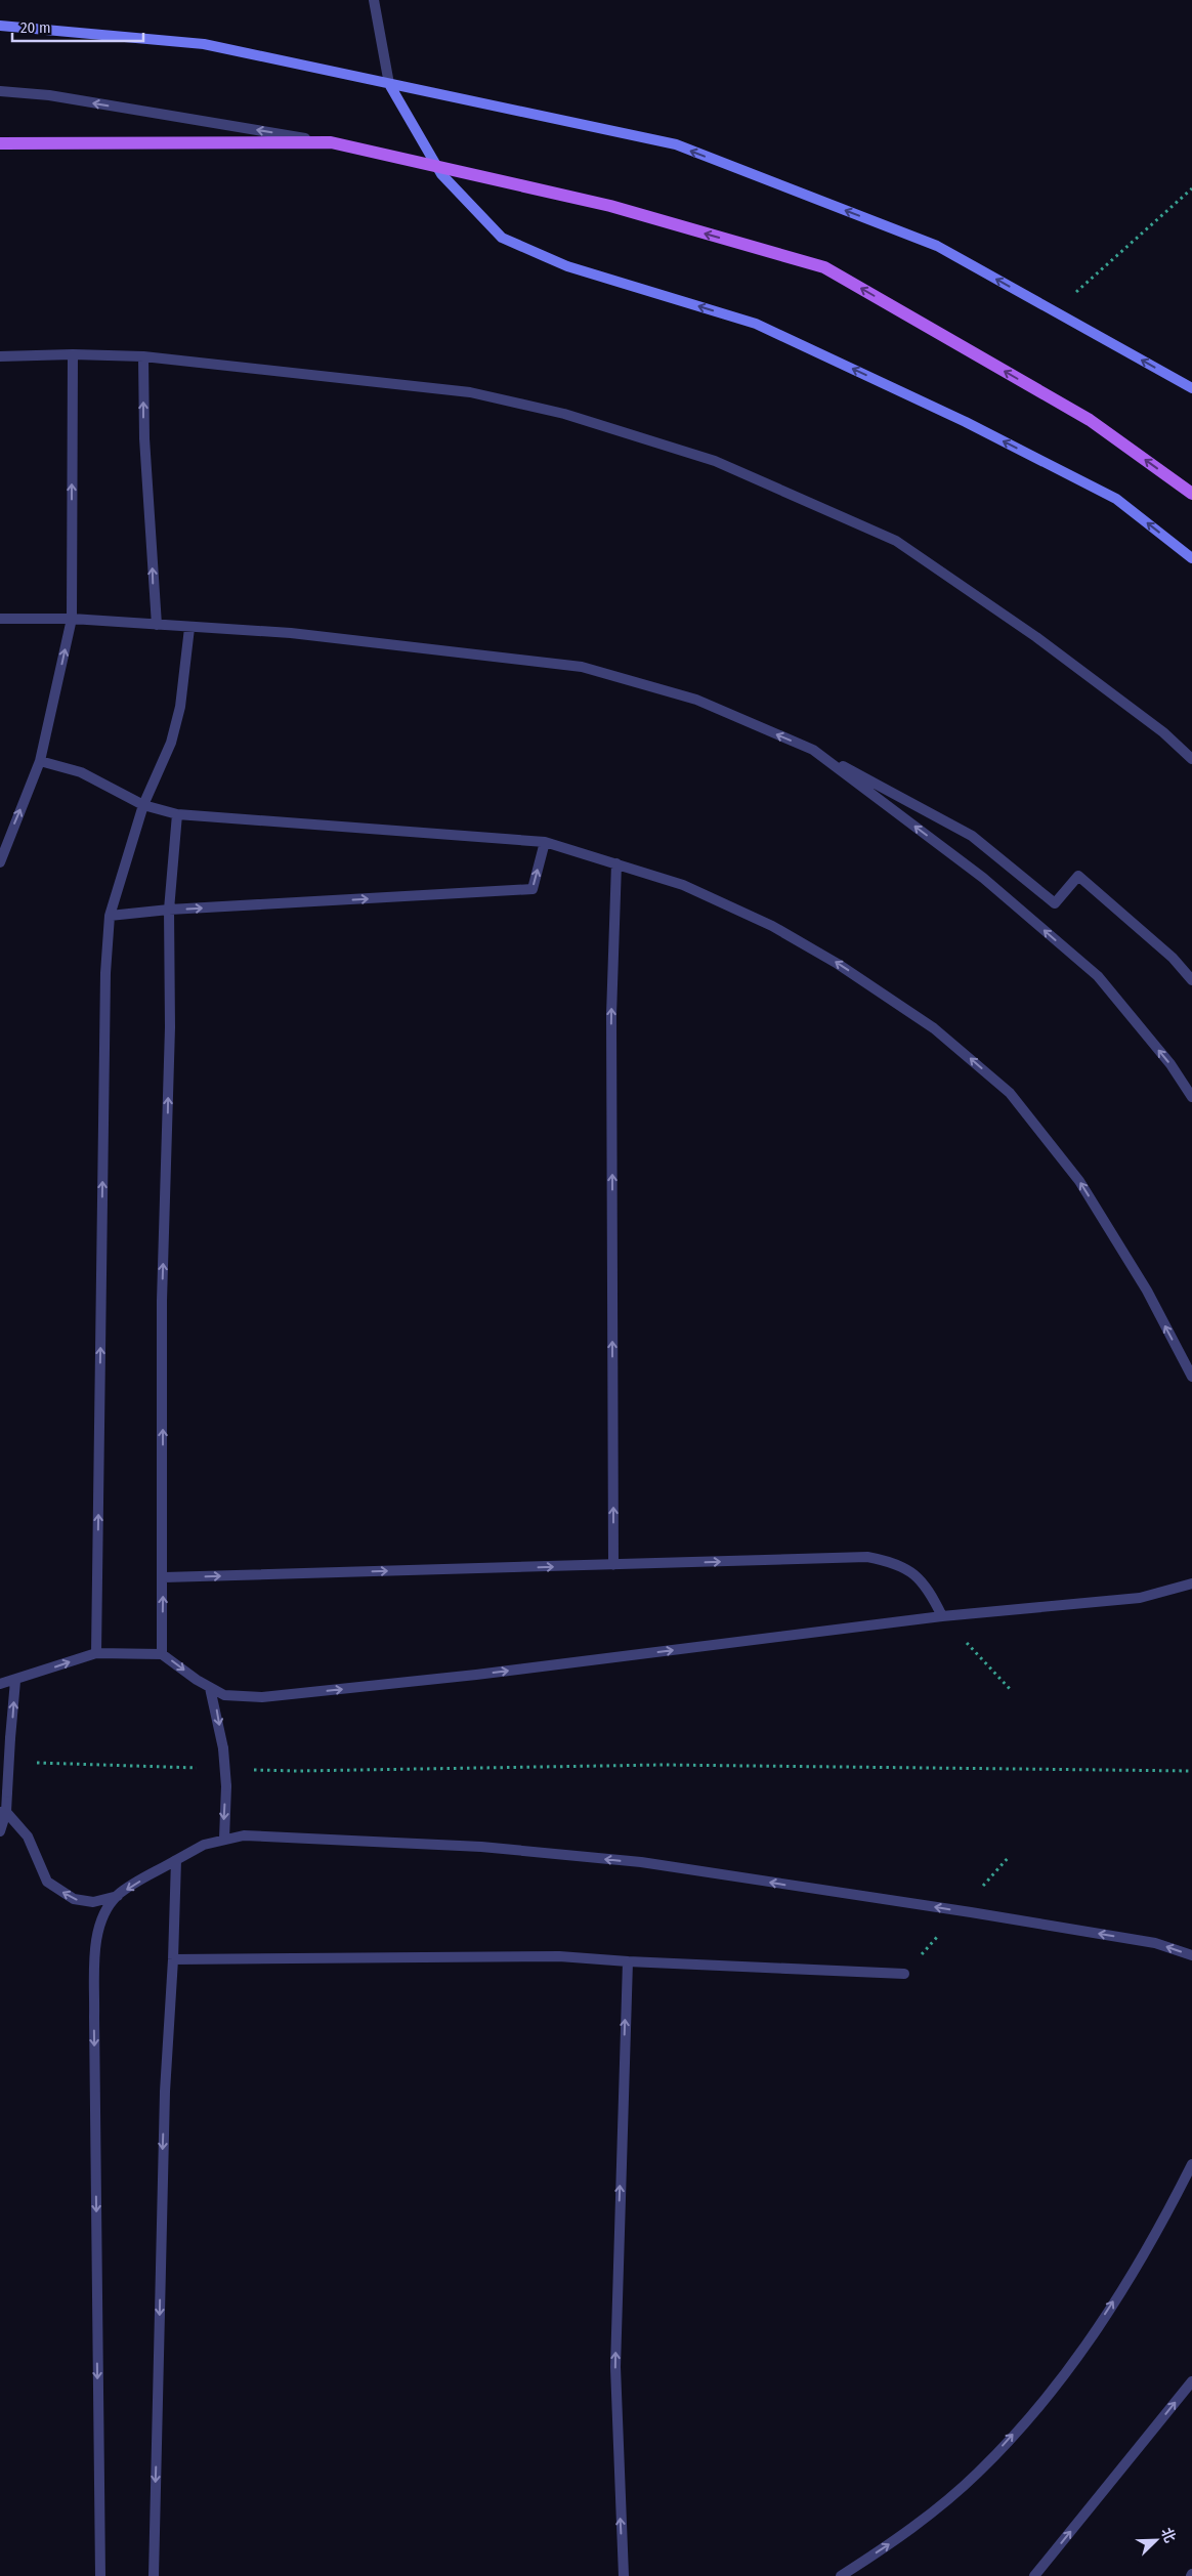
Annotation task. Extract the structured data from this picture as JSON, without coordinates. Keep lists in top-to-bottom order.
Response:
{
  "scale_bar": "20 m",
  "north": "top right"
}
